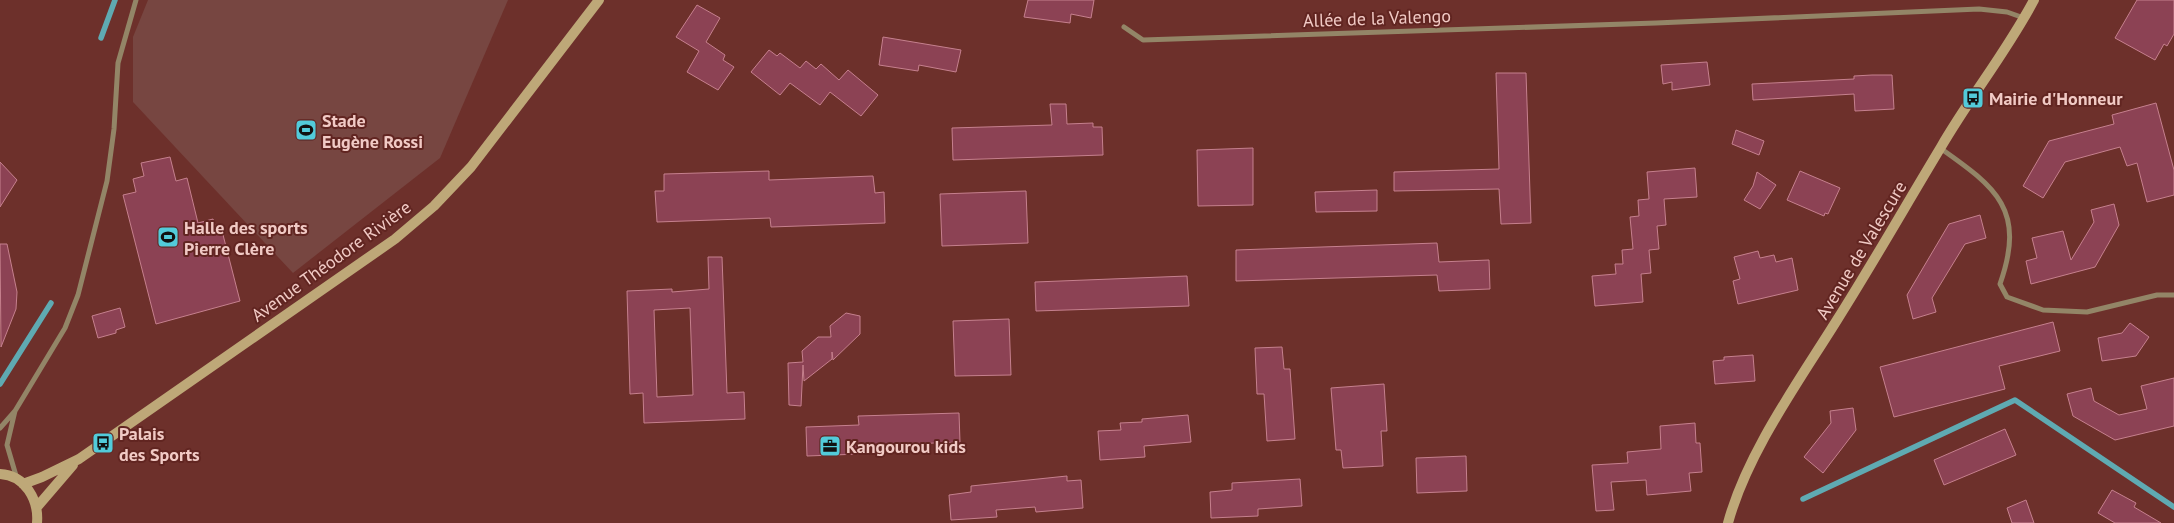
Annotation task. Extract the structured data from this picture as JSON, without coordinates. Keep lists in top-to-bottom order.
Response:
{
  "streets": {
    "main road": ["Avenue de Valescure", "Avenue Théodore Rivière"],
    "street": ["Allée de la Valengo"]
  },
  "crossings": [
    ["Allée de la Valengo", "Avenue de Valescure"]
  ],
  "places": {
    "bus stop": ["Mairie d'Honneur", "Palais des Sports"],
    "sports": ["Stade Eugène Rossi", "Halle des sports Pierre Clère"],
    "office": ["Kangourou kids"]
  }
}
